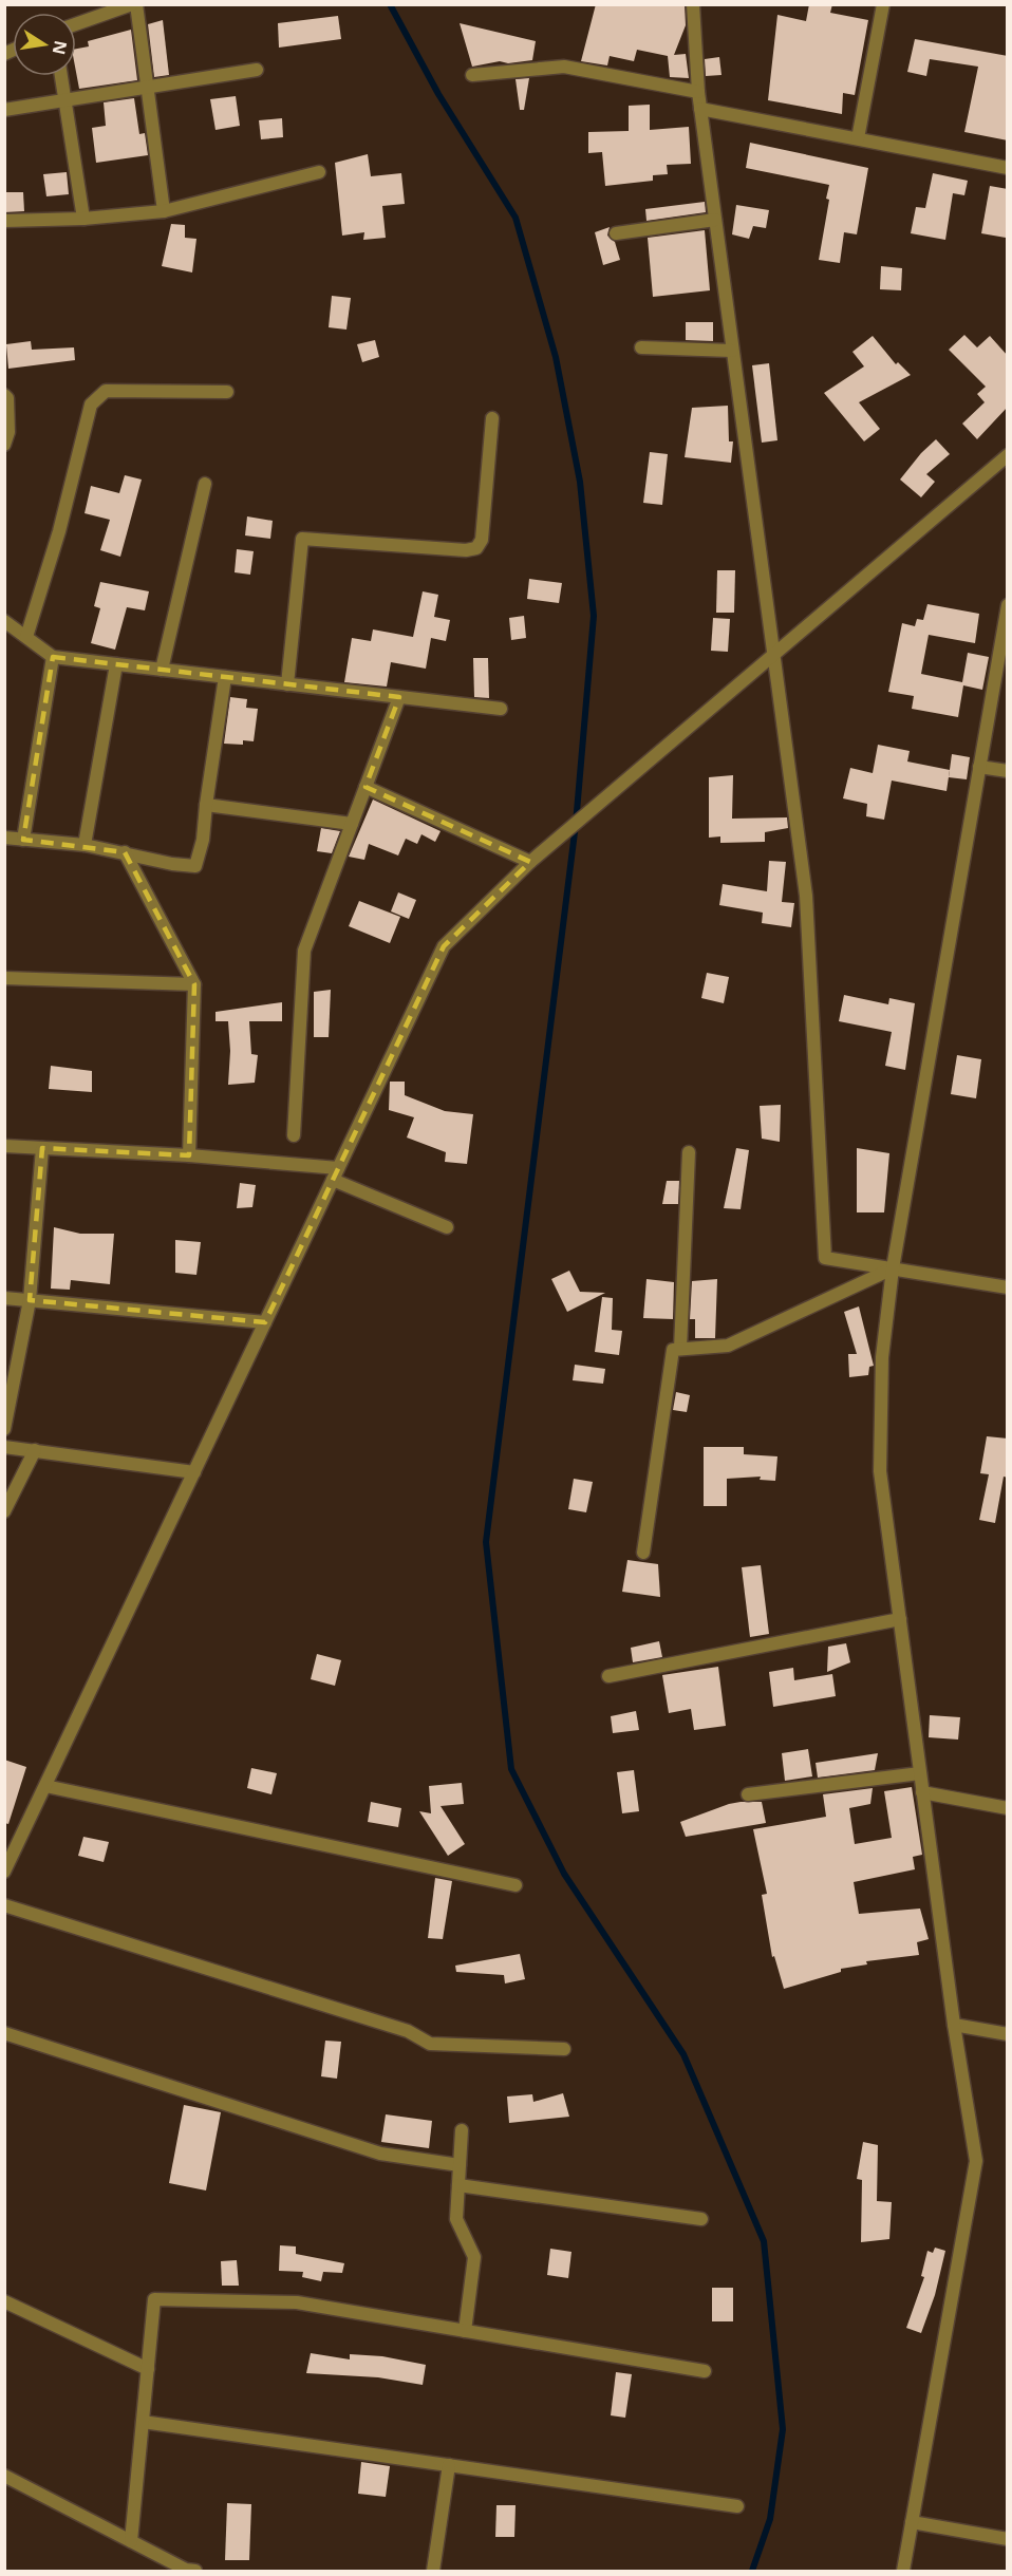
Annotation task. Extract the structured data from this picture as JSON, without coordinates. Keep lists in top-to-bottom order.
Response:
{
  "north": "right"
}
